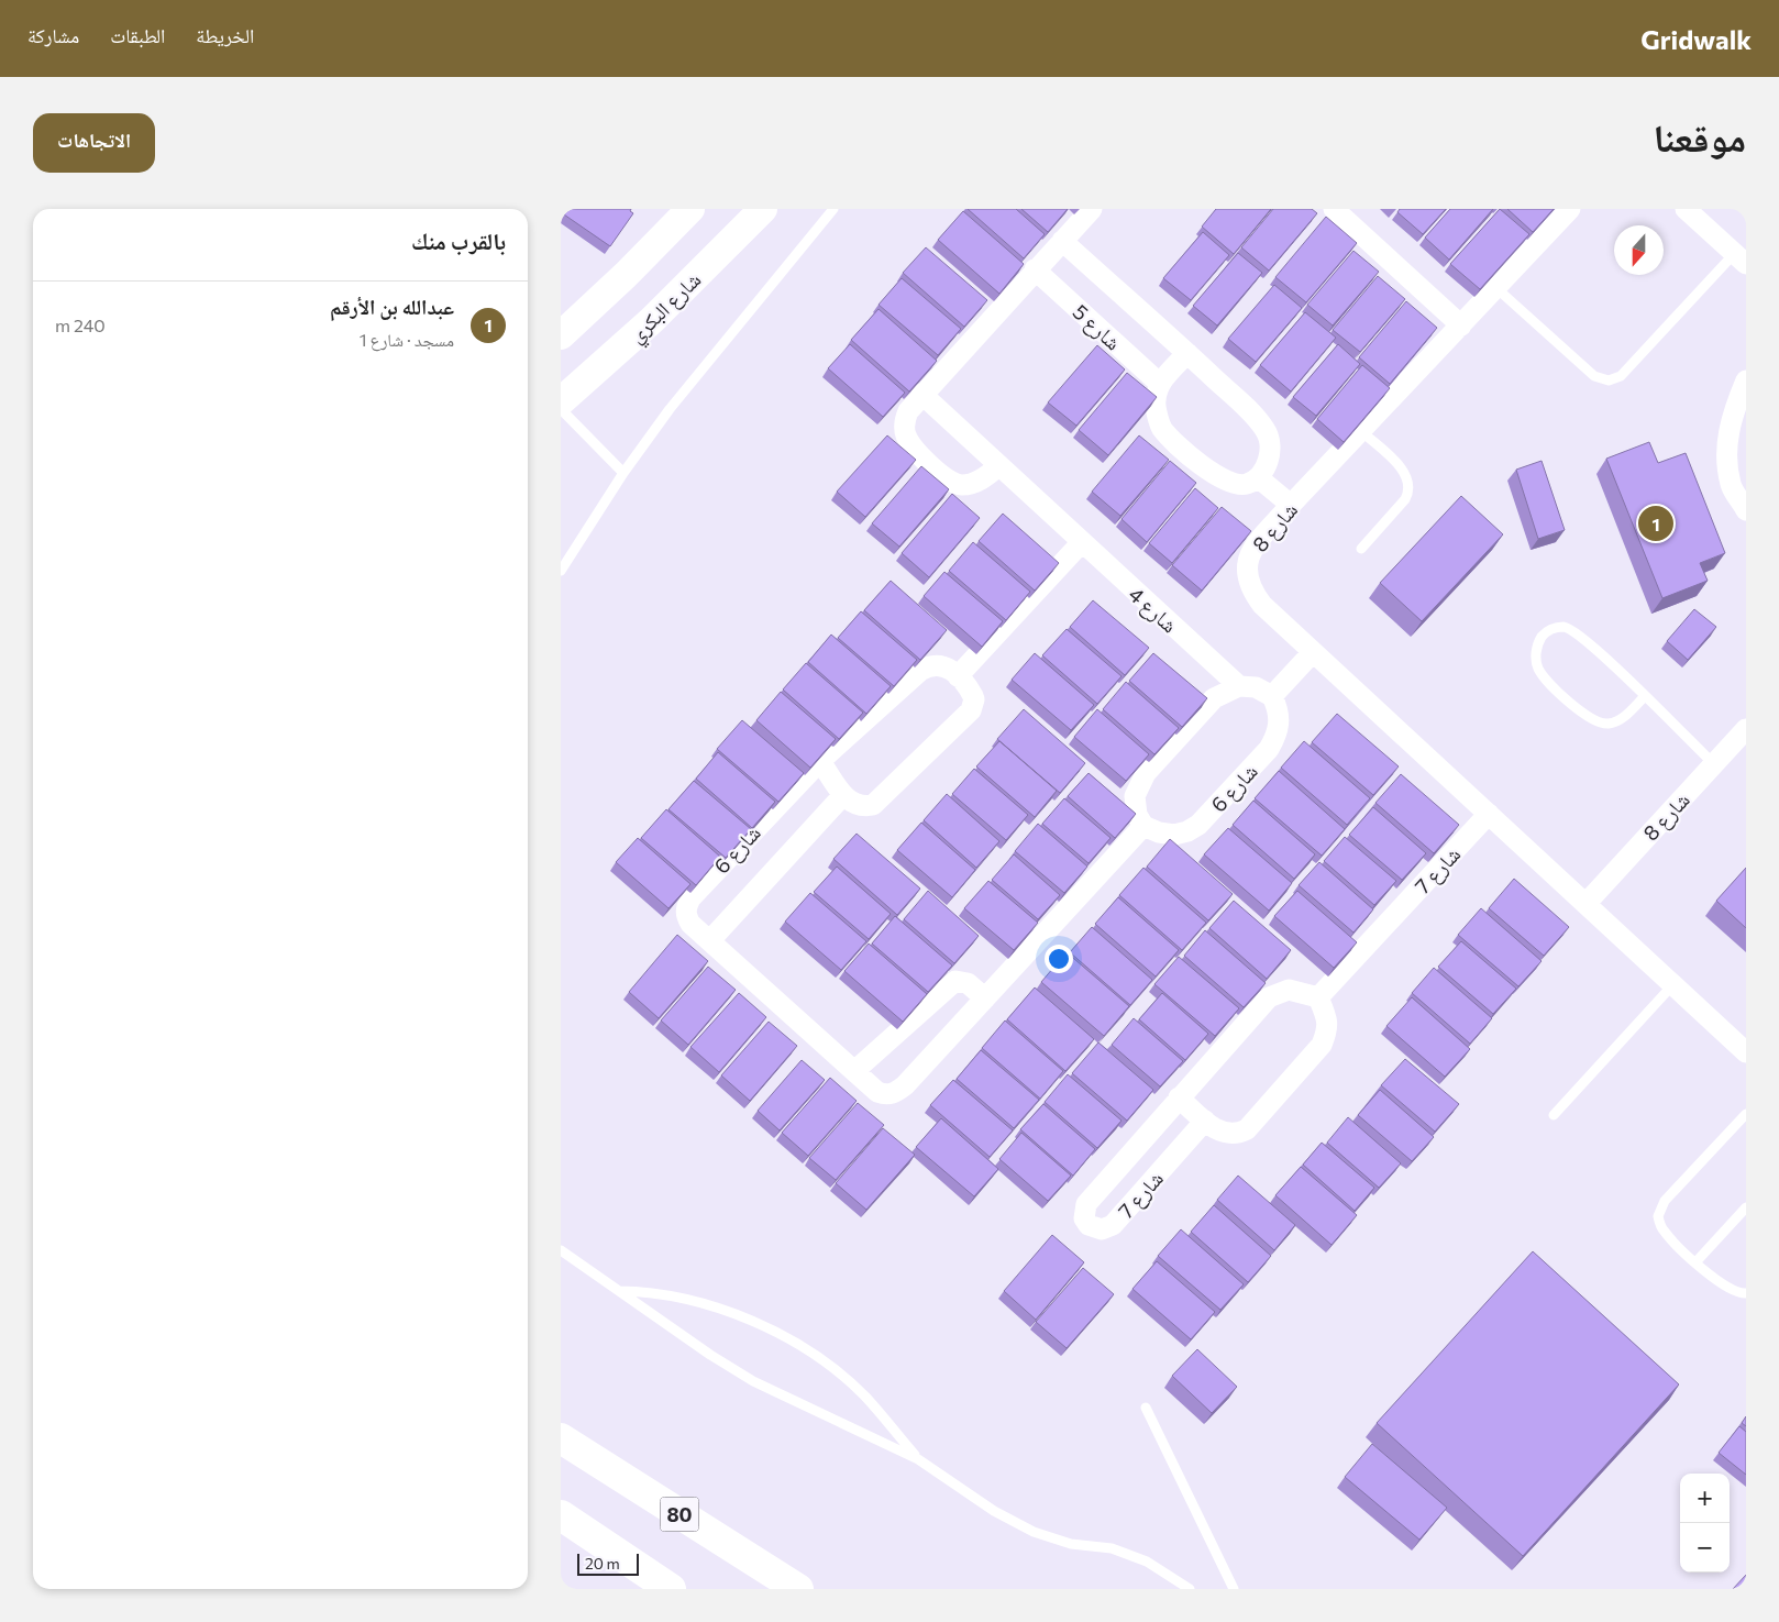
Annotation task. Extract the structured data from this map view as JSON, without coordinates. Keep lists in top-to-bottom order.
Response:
{
  "streets": {
    "highway": ["80"],
    "main road": ["شارع البكري"],
    "street": [
      "شارع 5",
      "شارع 8",
      "شارع 4",
      "شارع 6",
      "شارع 7"
    ]
  },
  "crossings": [
    ["شارع 8", "شارع 7"],
    ["شارع 4", "شارع 6"]
  ],
  "scale_bar": "20 m",
  "north": "bottom",
  "page": {
    "header": "Gridwalk",
    "nav": ["الخريطة", "الطبقات", "مشاركة"],
    "title": "موقعنا",
    "buttons": "الاتجاهات",
    "heading": "بالقرب منك",
    "list": [
      {
        "mark": "1",
        "name": "عبدالله بن الأرقم",
        "note": "مسجد · شارع 1",
        "value": "240 m"
      }
    ],
    "pins": "1",
    "map_buttons": ["+", "−"],
    "scale": "20 m"
  }
}
